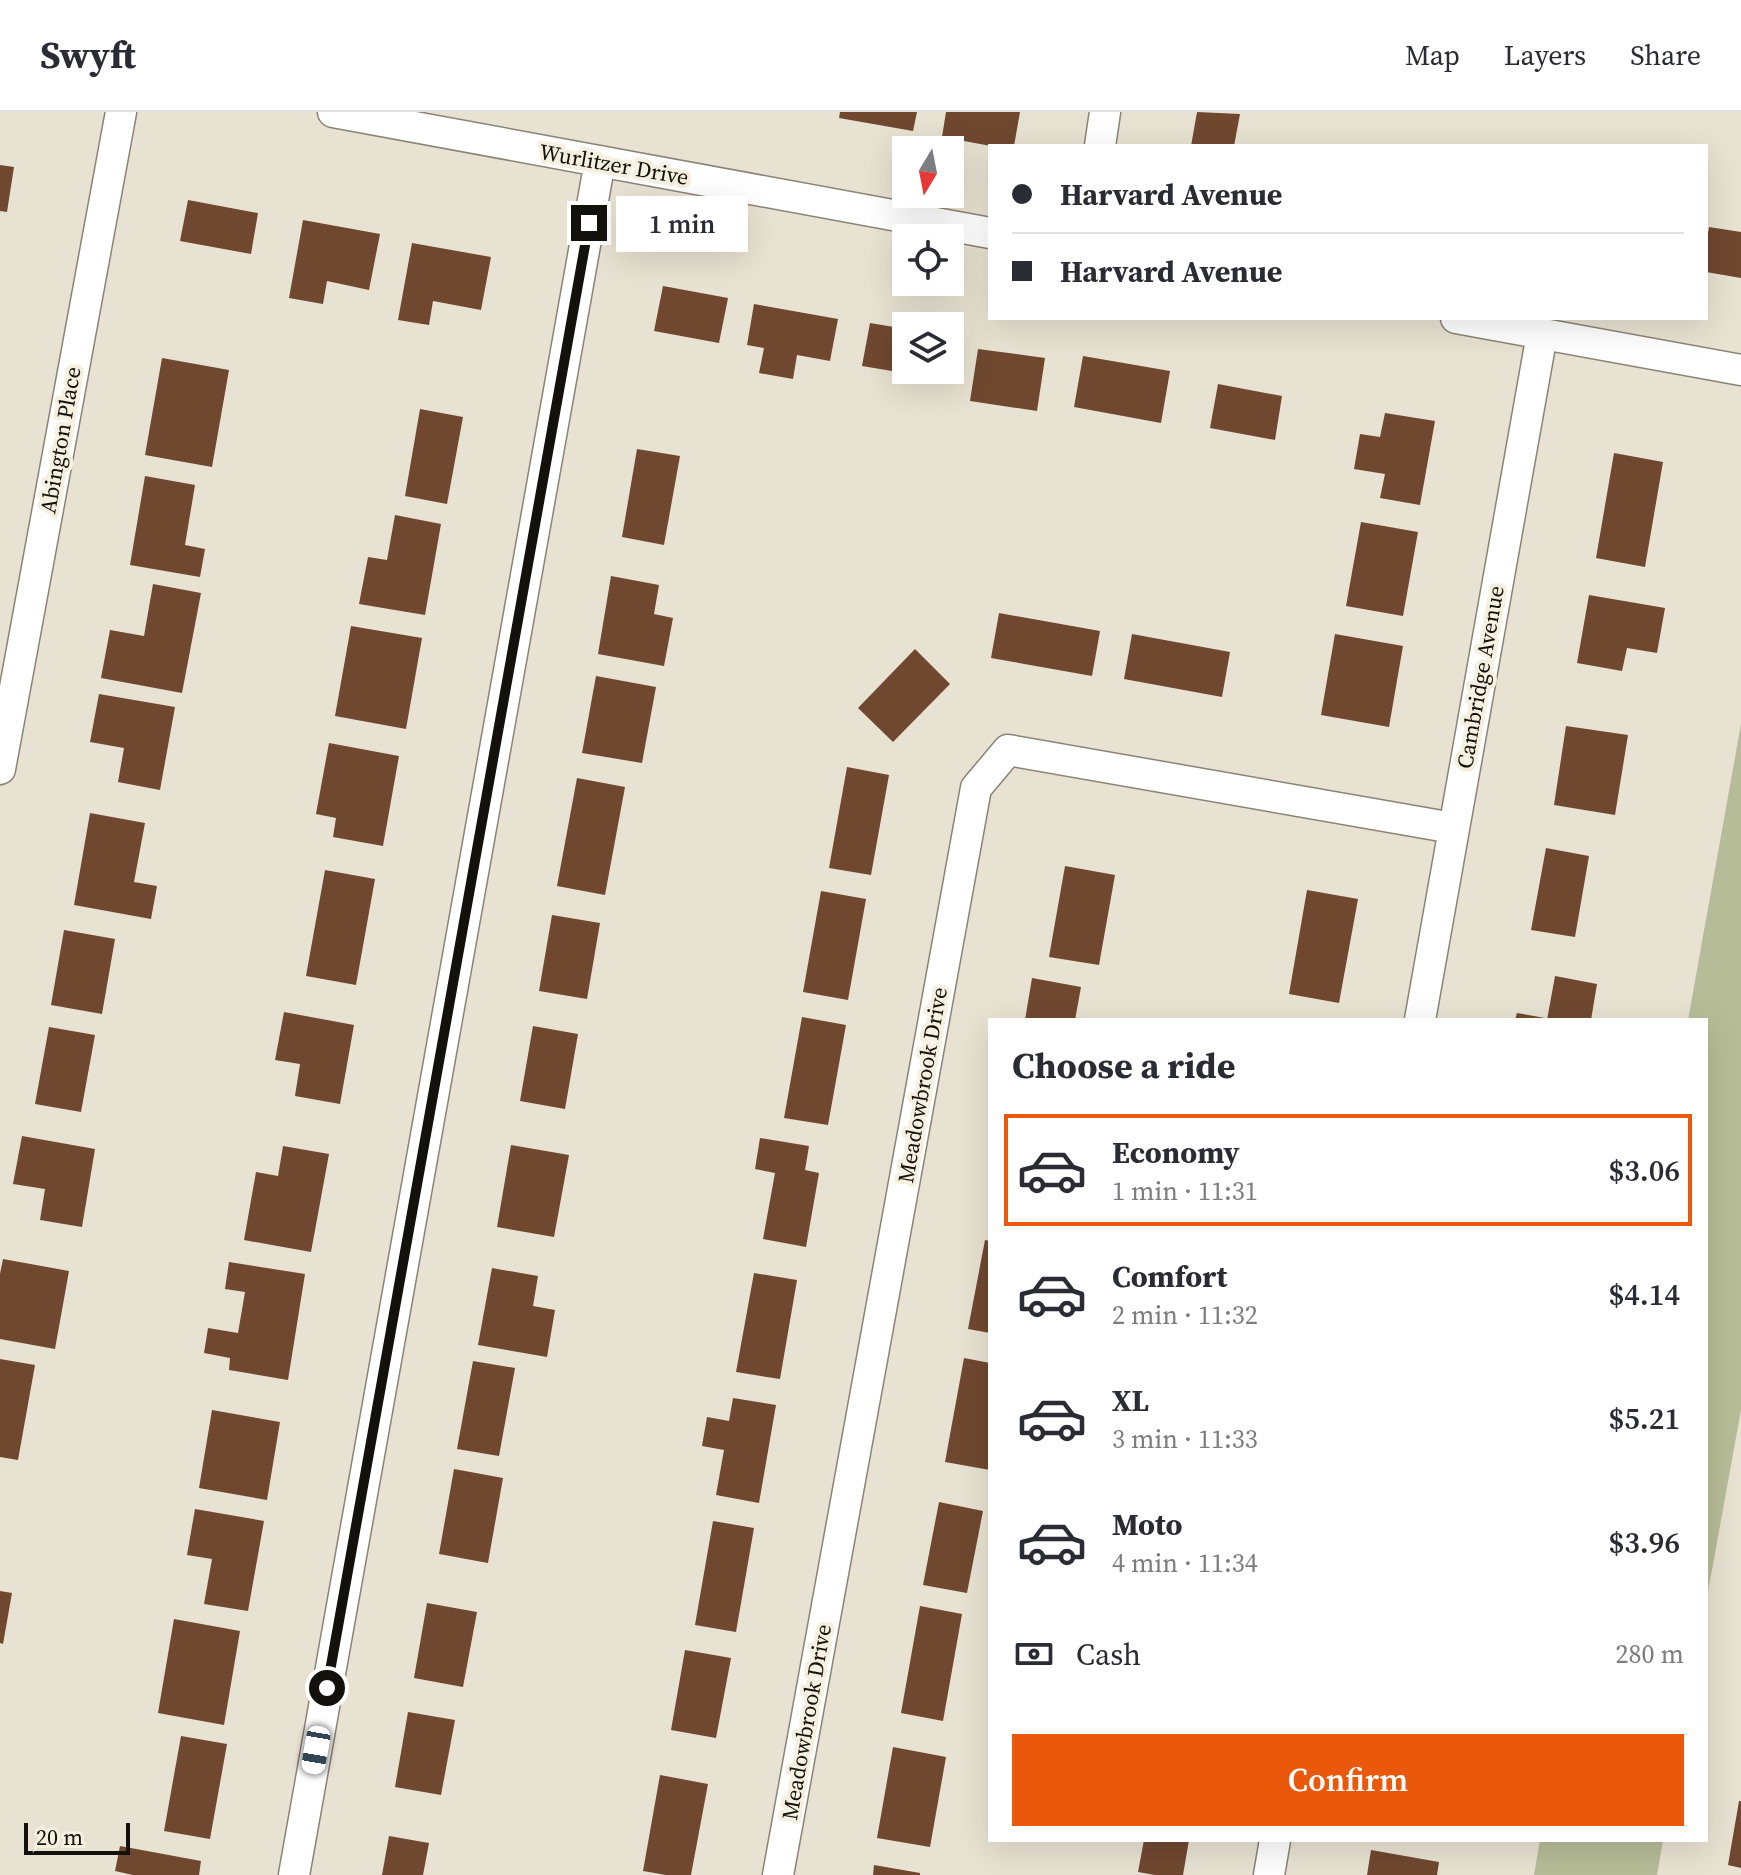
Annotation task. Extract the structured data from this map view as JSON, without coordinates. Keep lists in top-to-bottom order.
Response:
{
  "streets": {
    "street": [
      "Wurlitzer Drive",
      "Abington Place",
      "Cambridge Avenue",
      "Meadowbrook Drive"
    ]
  },
  "crossings": [
    ["Cambridge Avenue", "Meadowbrook Drive"]
  ],
  "scale_bar": "20 m",
  "north": "bottom",
  "page": {
    "header": "Swyft",
    "nav": ["Map", "Layers", "Share"],
    "banner": ["Harvard Avenue", "Harvard Avenue"],
    "bubble": "1 min",
    "heading": "Choose a ride",
    "list": [
      {
        "name": "Economy",
        "note": "1 min · 11:31",
        "value": "$3.06"
      },
      {
        "name": "Comfort",
        "note": "2 min · 11:32",
        "value": "$4.14"
      },
      {
        "name": "XL",
        "note": "3 min · 11:33",
        "value": "$5.21"
      },
      {
        "name": "Moto",
        "note": "4 min · 11:34",
        "value": "$3.96"
      }
    ],
    "pay": ["Cash", "280 m"],
    "buttons": "Confirm",
    "scale": "20 m"
  }
}
